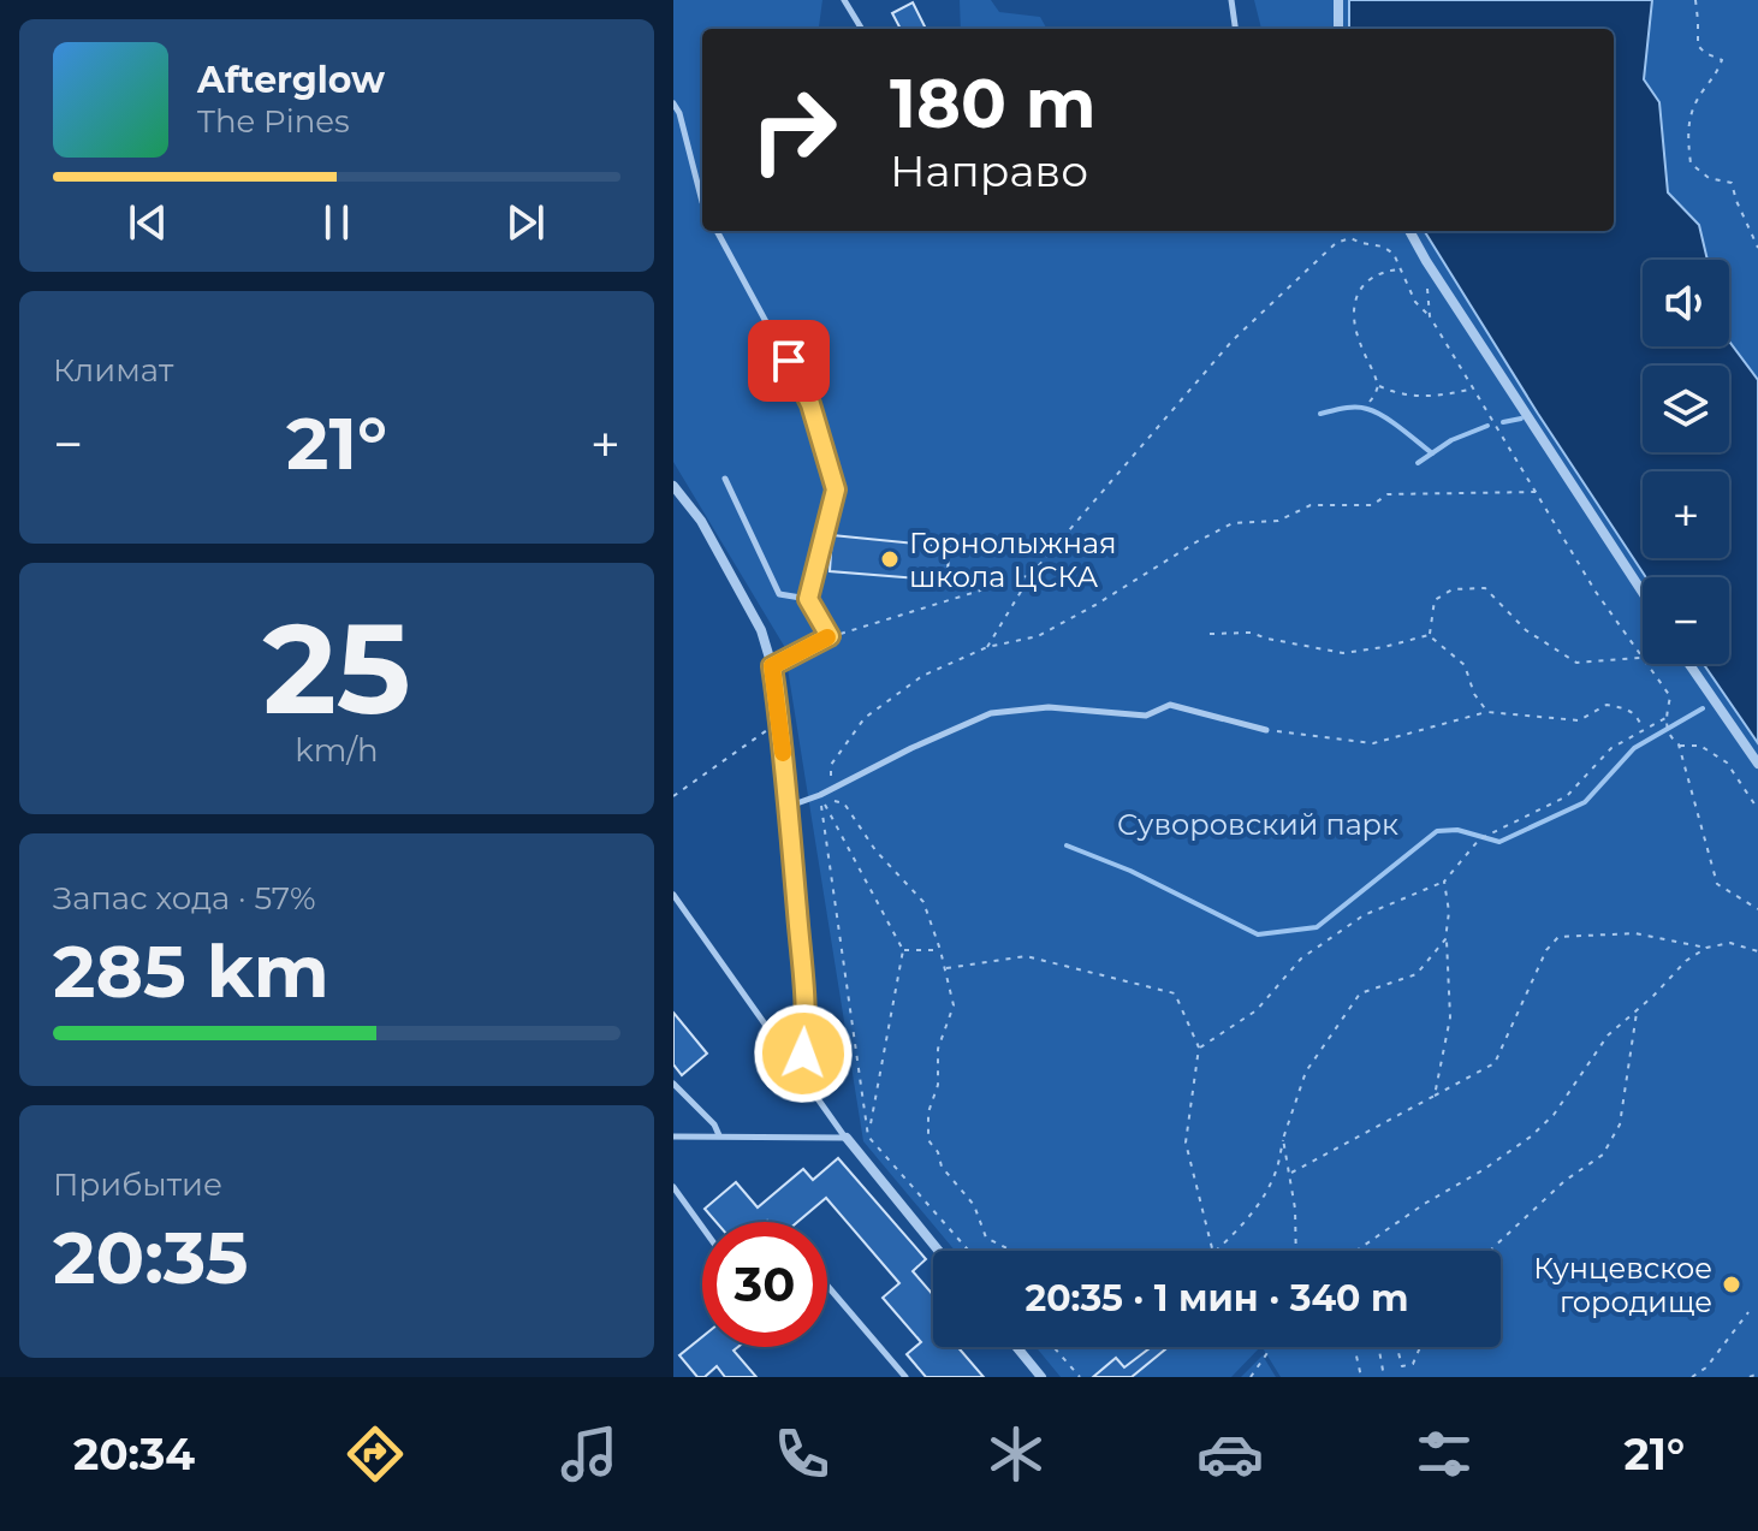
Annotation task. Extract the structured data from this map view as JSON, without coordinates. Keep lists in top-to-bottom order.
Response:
{
  "parks": ["Суворовский парк"],
  "places": ["Горнолыжная школа ЦСКА", "Кунцевское городище"],
  "page": {
    "turn": ["180 m", "Направо"],
    "song": ["Afterglow", "The Pines"],
    "map_buttons": ["+", "−"],
    "tile": [
      "Климат",
      ["25", "km/h"],
      ["Запас хода · 57%", "285 km"],
      ["Прибытие", "20:35"]
    ],
    "heat": ["−", "21°", "+"],
    "limit": "30",
    "trip": "20:35 · 1 мин · 340 m",
    "tabs": ["20:34", "21°"]
  }
}
